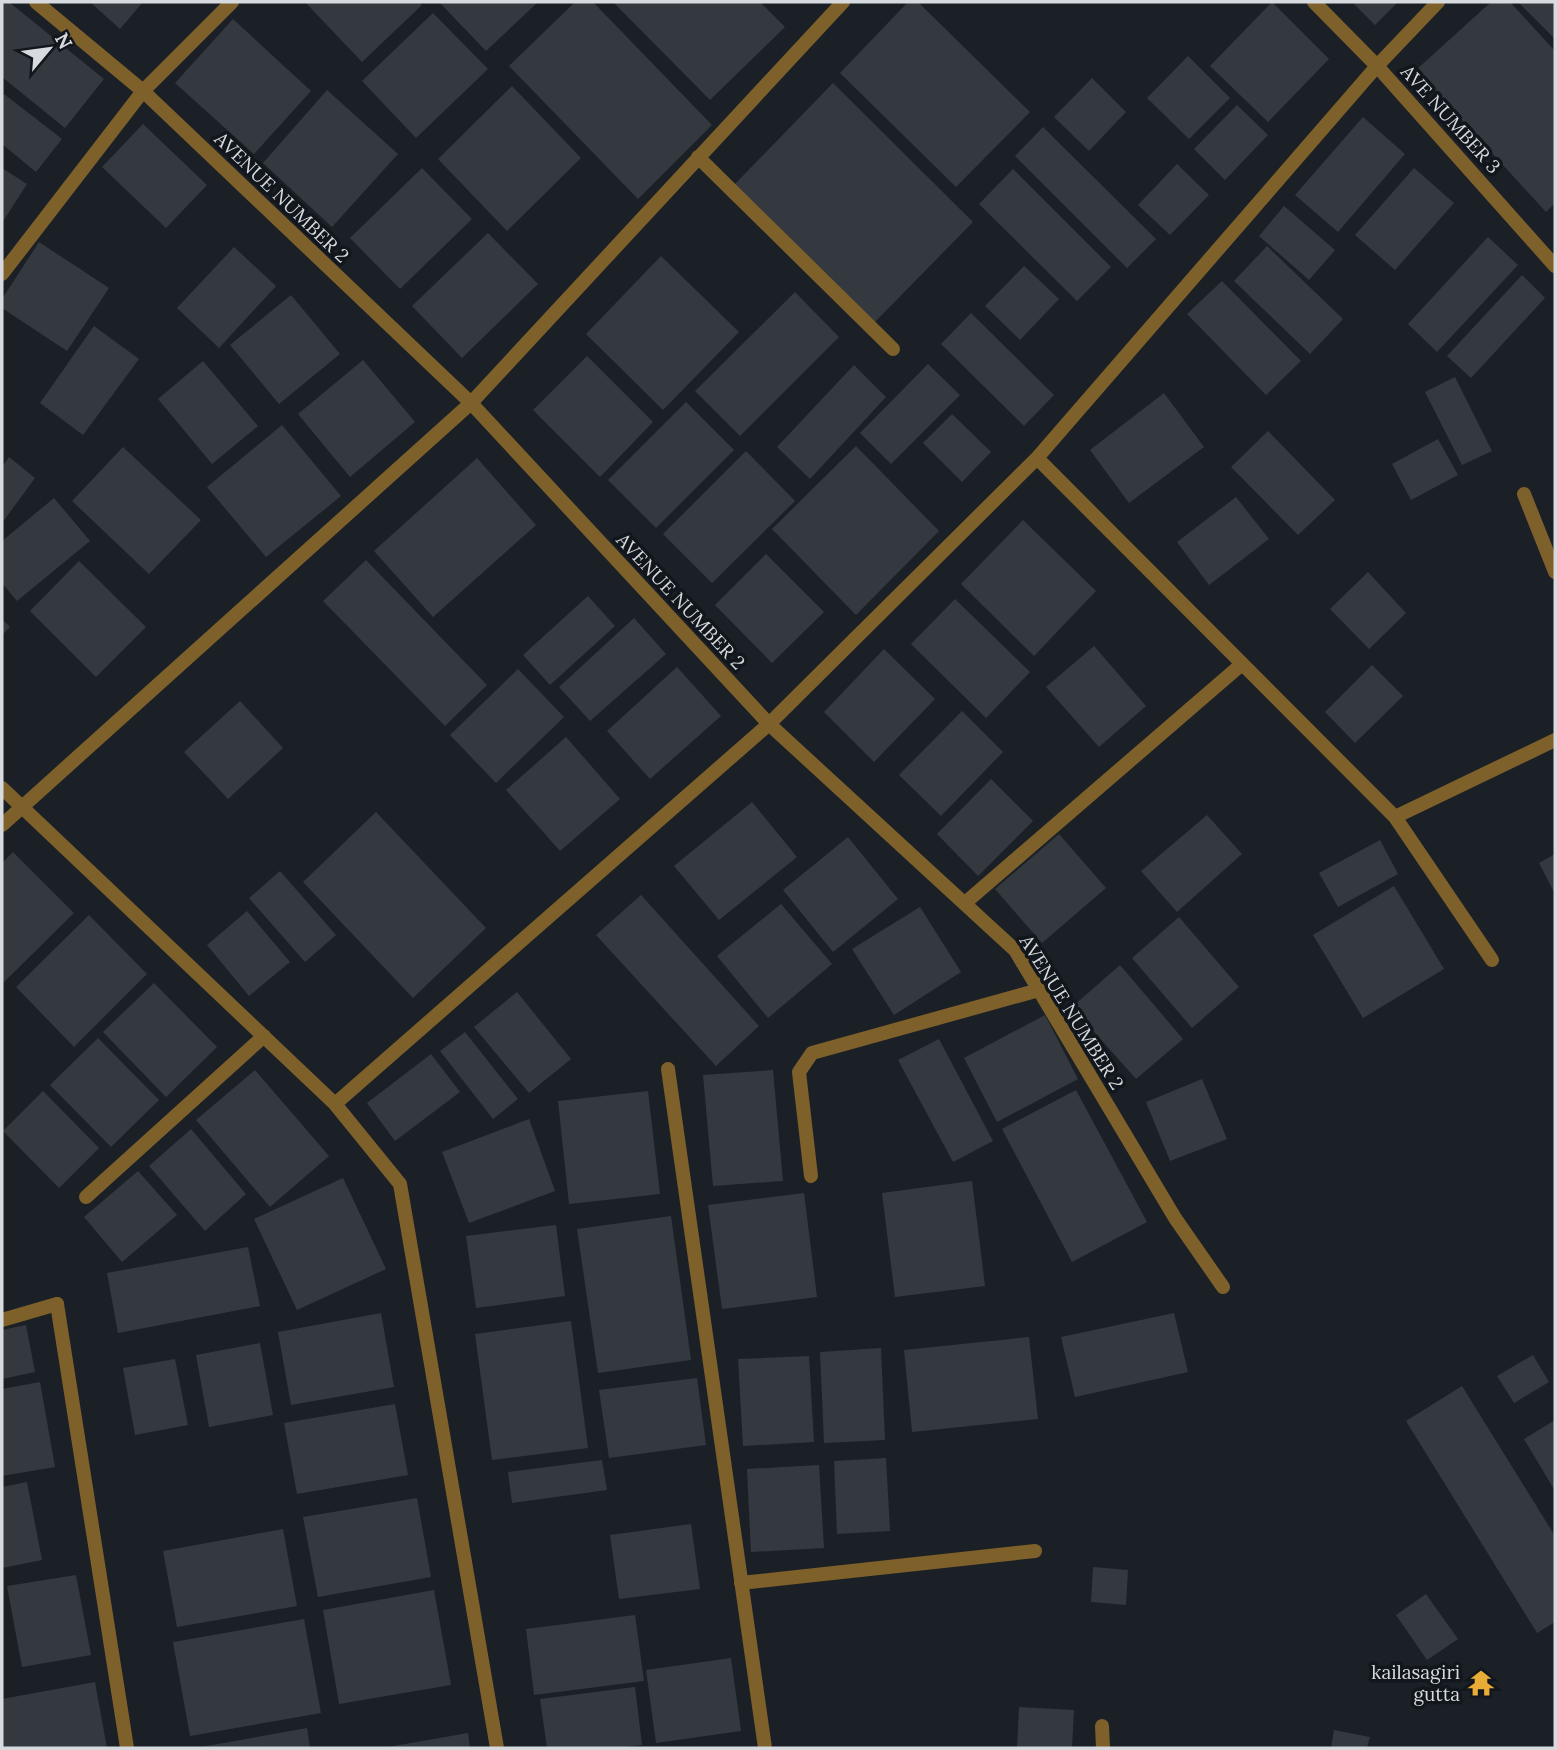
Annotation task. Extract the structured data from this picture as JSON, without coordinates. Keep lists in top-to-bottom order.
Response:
{
  "streets": {
    "street": ["AVE NUMBER 3", "AVENUE NUMBER 2"]
  },
  "places": {
    "temple": ["kailasagiri gutta"]
  },
  "north": "top right"
}
